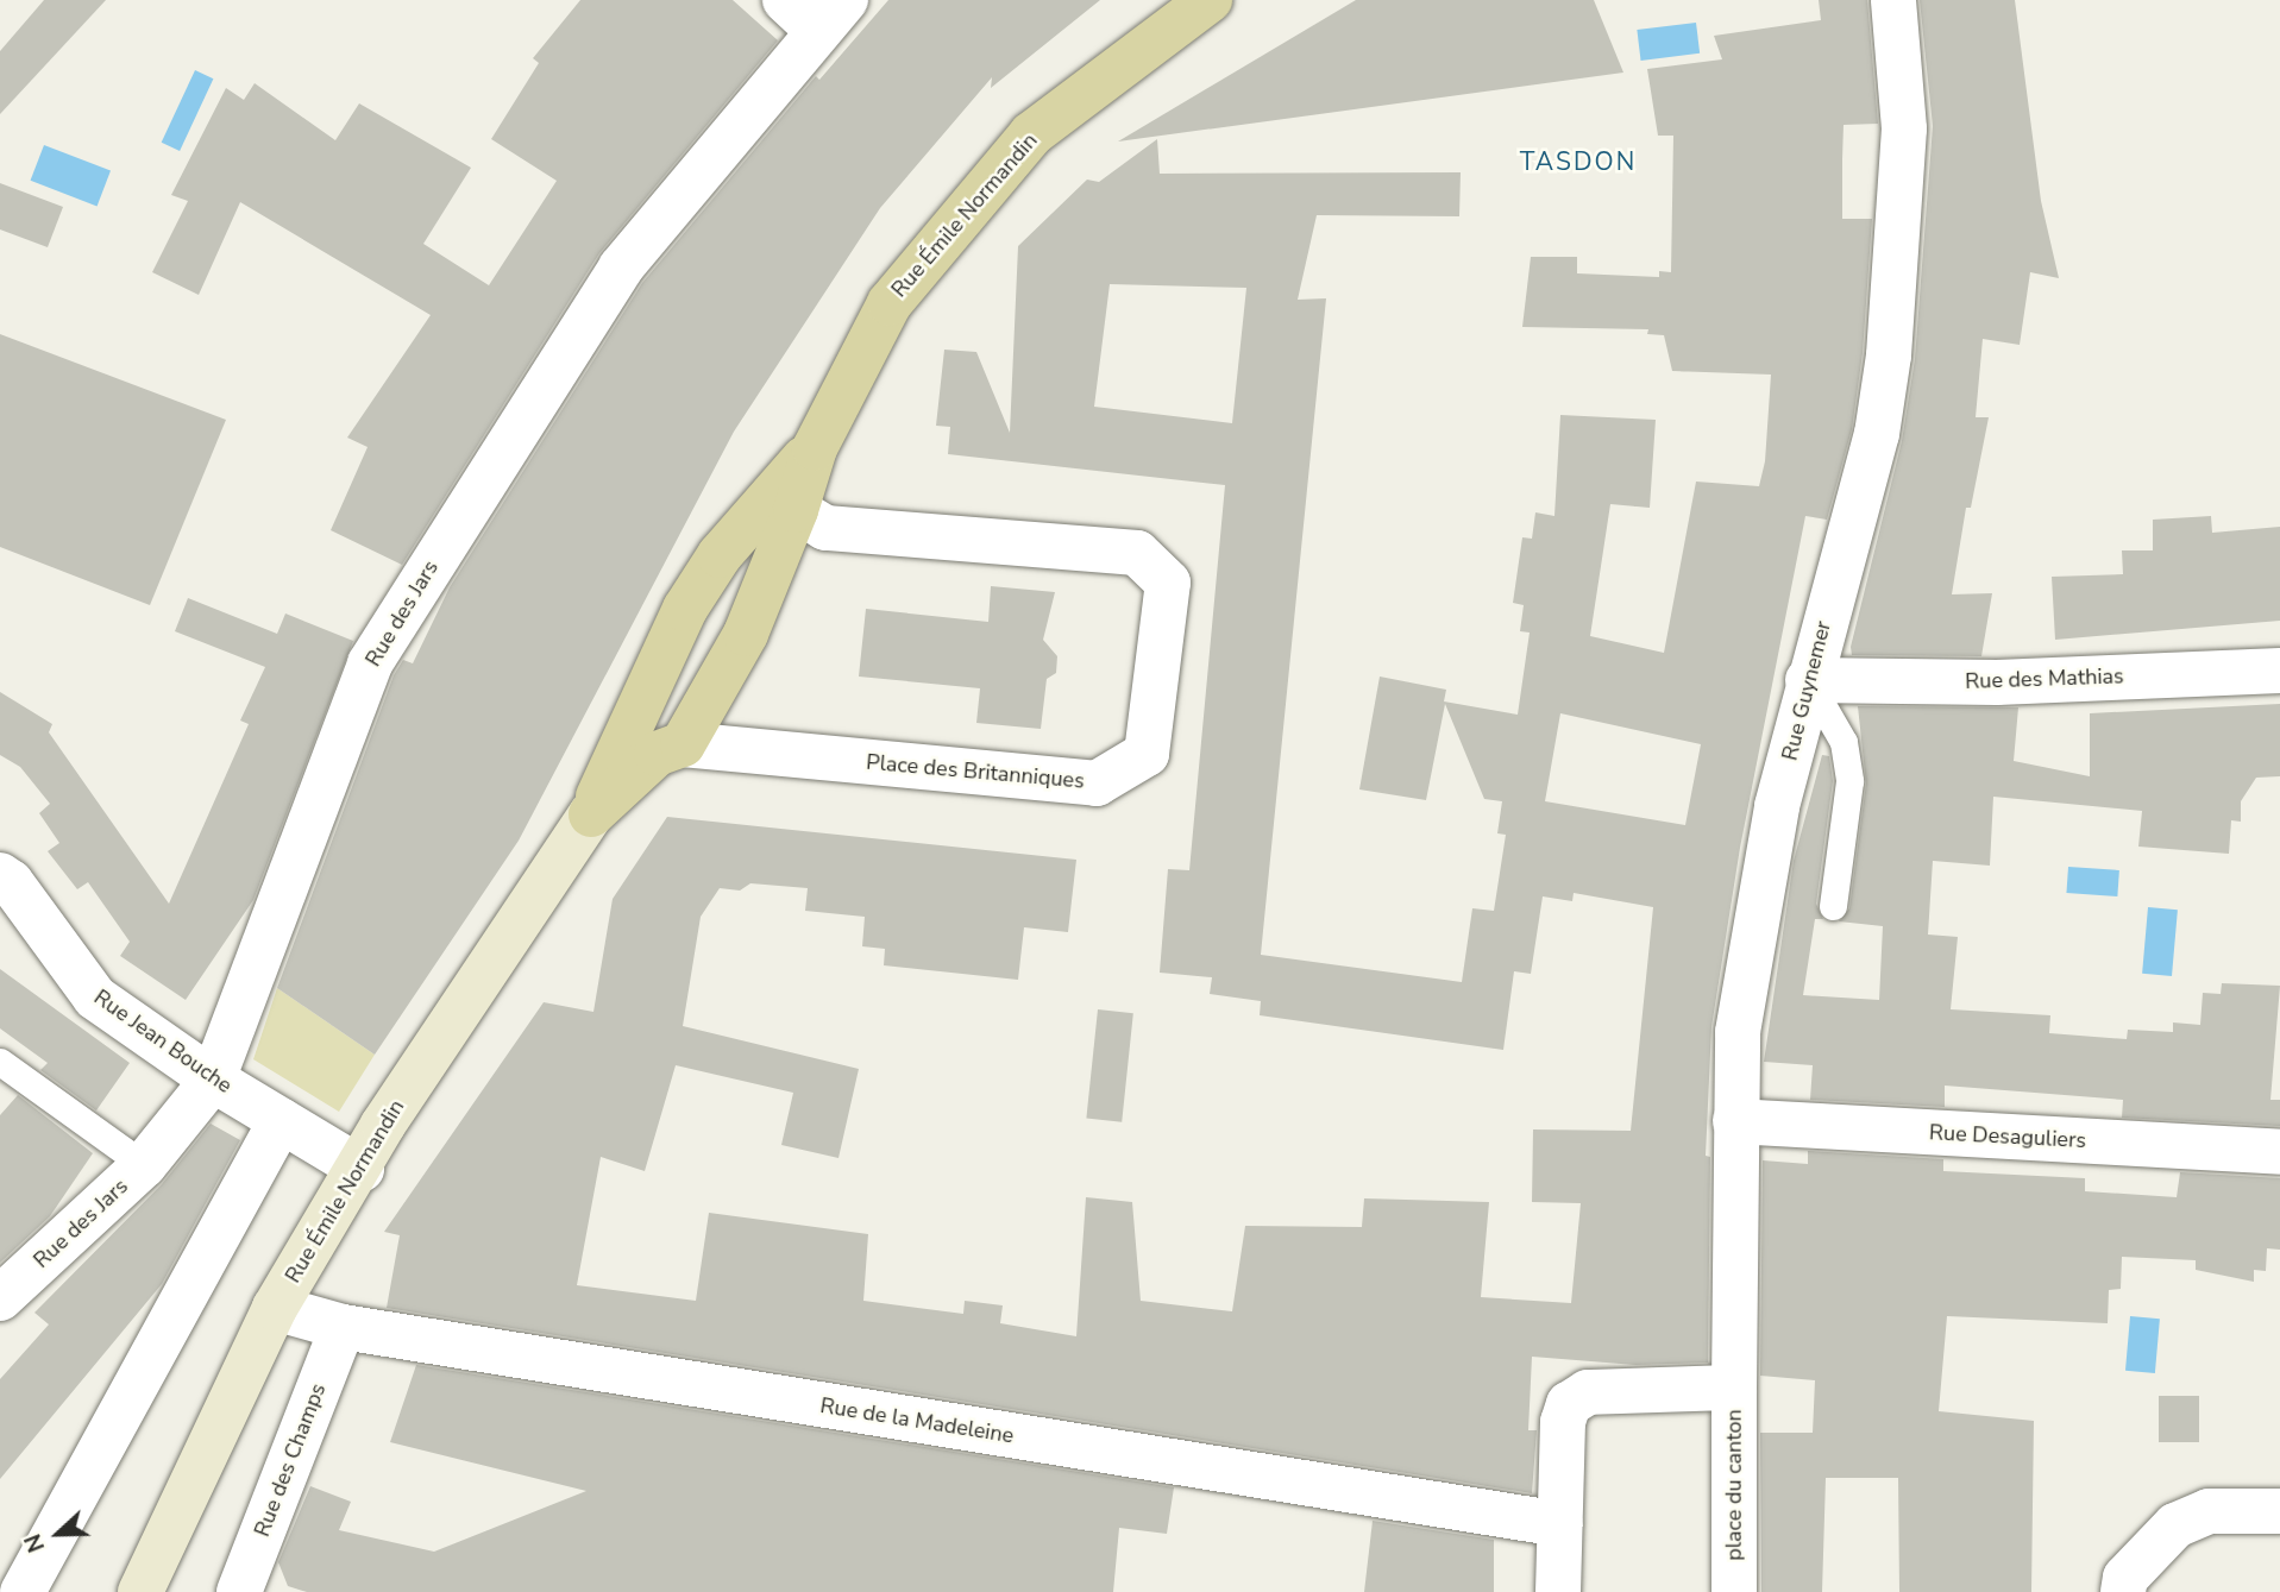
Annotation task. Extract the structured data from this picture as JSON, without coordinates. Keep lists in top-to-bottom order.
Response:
{
  "streets": {
    "main road": ["Rue Émile Normandin"],
    "street": [
      "Rue des Jars",
      "Rue des Mathias",
      "Rue Guynemer",
      "Place des Britanniques",
      "Rue Jean Bouche",
      "Rue Desaguliers",
      "Rue de la Madeleine",
      "Rue des Champs",
      "place du canton"
    ]
  },
  "crossings": [
    ["Rue Émile Normandin", "Place des Britanniques"],
    ["Rue Émile Normandin", "Rue Jean Bouche"],
    ["Rue Émile Normandin", "Rue de la Madeleine"],
    ["Rue des Jars", "Rue Jean Bouche"],
    ["Rue des Mathias", "Rue Guynemer"],
    ["Rue Guynemer", "Rue Desaguliers"],
    ["Rue Guynemer", "place du canton"],
    ["Rue de la Madeleine", "Rue des Champs"],
    ["Rue de la Madeleine", "place du canton"]
  ],
  "districts": ["TASDON"],
  "north": "left"
}
